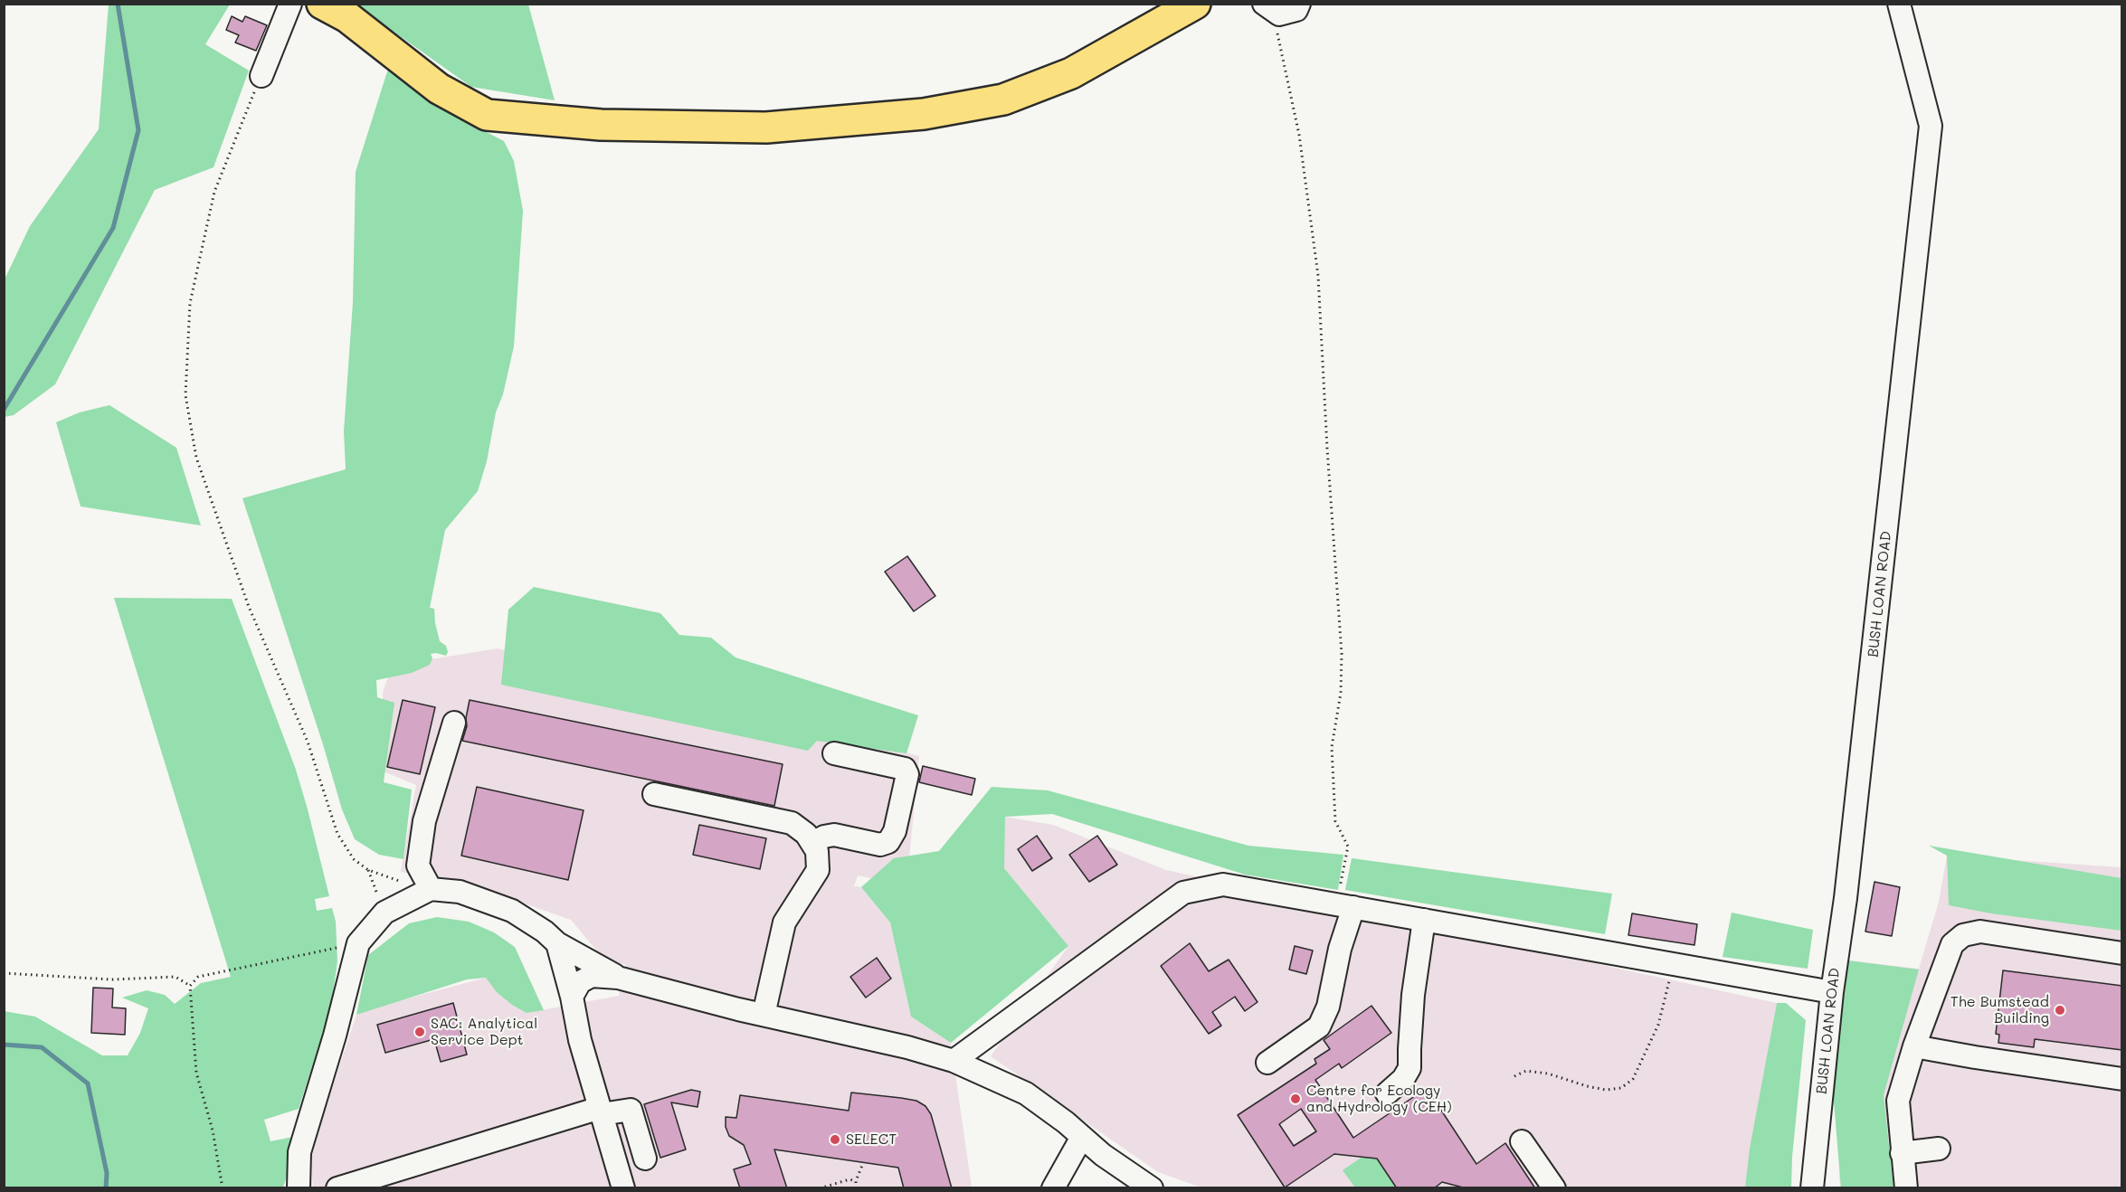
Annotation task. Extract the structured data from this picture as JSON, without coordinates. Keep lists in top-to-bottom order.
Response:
{
  "streets": {
    "street": ["BUSH LOAN ROAD"]
  },
  "places": [
    "The Bumstead Building",
    "SAC: Analytical Service Dept",
    "Centre for Ecology and Hydrology (CEH)",
    "SELECT"
  ]
}
